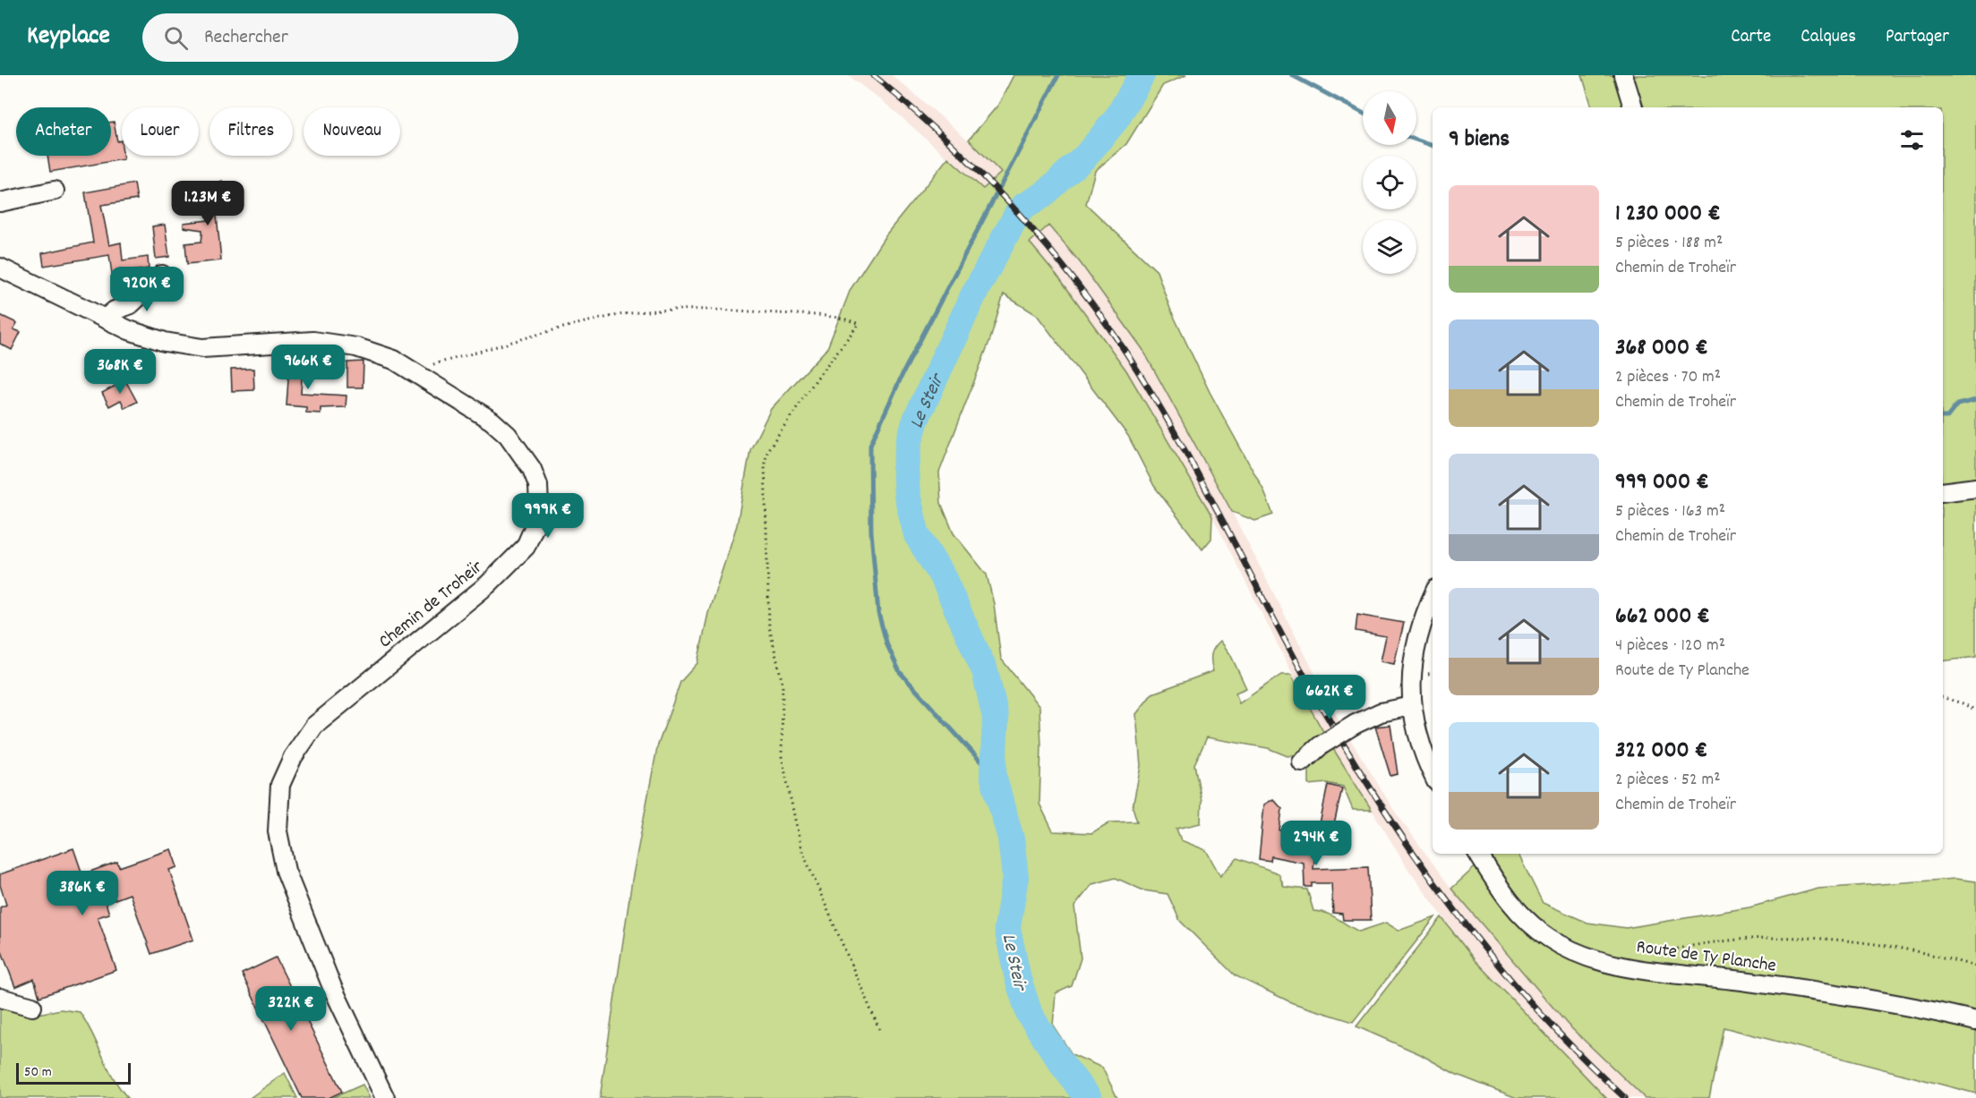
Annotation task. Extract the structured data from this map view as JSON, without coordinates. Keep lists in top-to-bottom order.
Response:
{
  "streets": {
    "street": ["Chemin de Troheïr", "Route de Ty Planche"]
  },
  "water": ["Le Steir"],
  "scale_bar": "50 m",
  "north": "bottom",
  "page": {
    "header": "Keyplace",
    "search": "Rechercher",
    "nav": ["Carte", "Calques", "Partager"],
    "chip": [
      "Acheter",
      "Louer",
      "Filtres",
      "Nouveau"
    ],
    "heading": "9 biens",
    "list": [
      {
        "name": "1 230 000 €",
        "note": "5 pièces · 188 m² · Chemin de Troheïr"
      },
      {
        "name": "368 000 €",
        "note": "2 pièces · 70 m² · Chemin de Troheïr"
      },
      {
        "name": "999 000 €",
        "note": "5 pièces · 163 m² · Chemin de Troheïr"
      },
      {
        "name": "662 000 €",
        "note": "4 pièces · 120 m² · Route de Ty Planche"
      },
      {
        "name": "322 000 €",
        "note": "2 pièces · 52 m² · Chemin de Troheïr"
      }
    ],
    "price": [
      "1.23M €",
      "920K €",
      "966K €",
      "368K €",
      "999K €",
      "662K €",
      "294K €",
      "386K €",
      "322K €"
    ],
    "scale": "50 m"
  }
}
